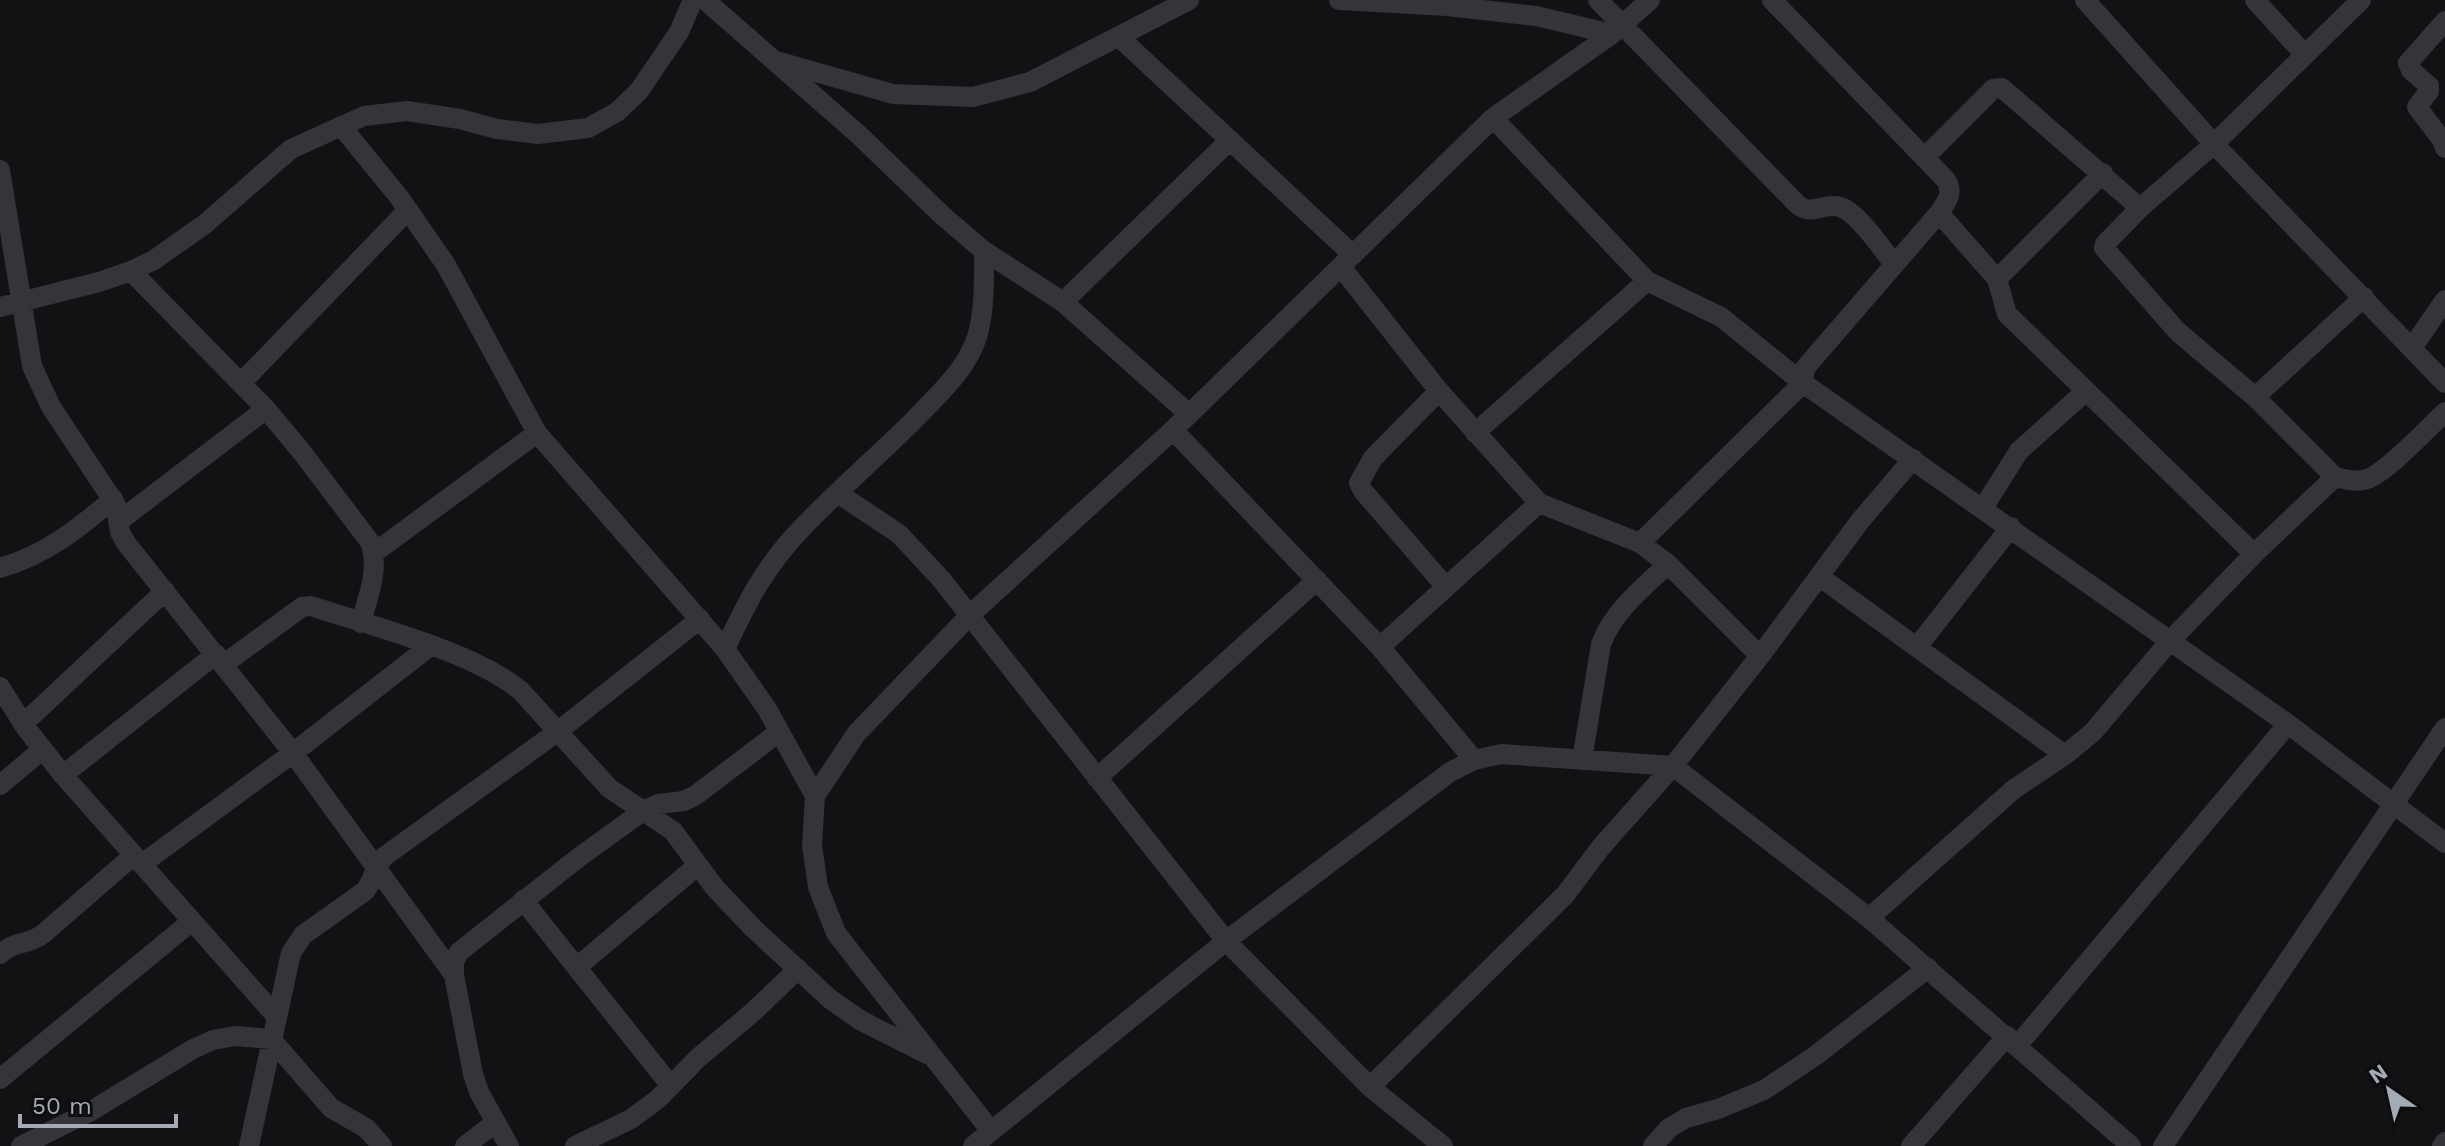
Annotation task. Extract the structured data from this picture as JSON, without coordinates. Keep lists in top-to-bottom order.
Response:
{
  "scale_bar": "50 m",
  "north": "top left"
}
